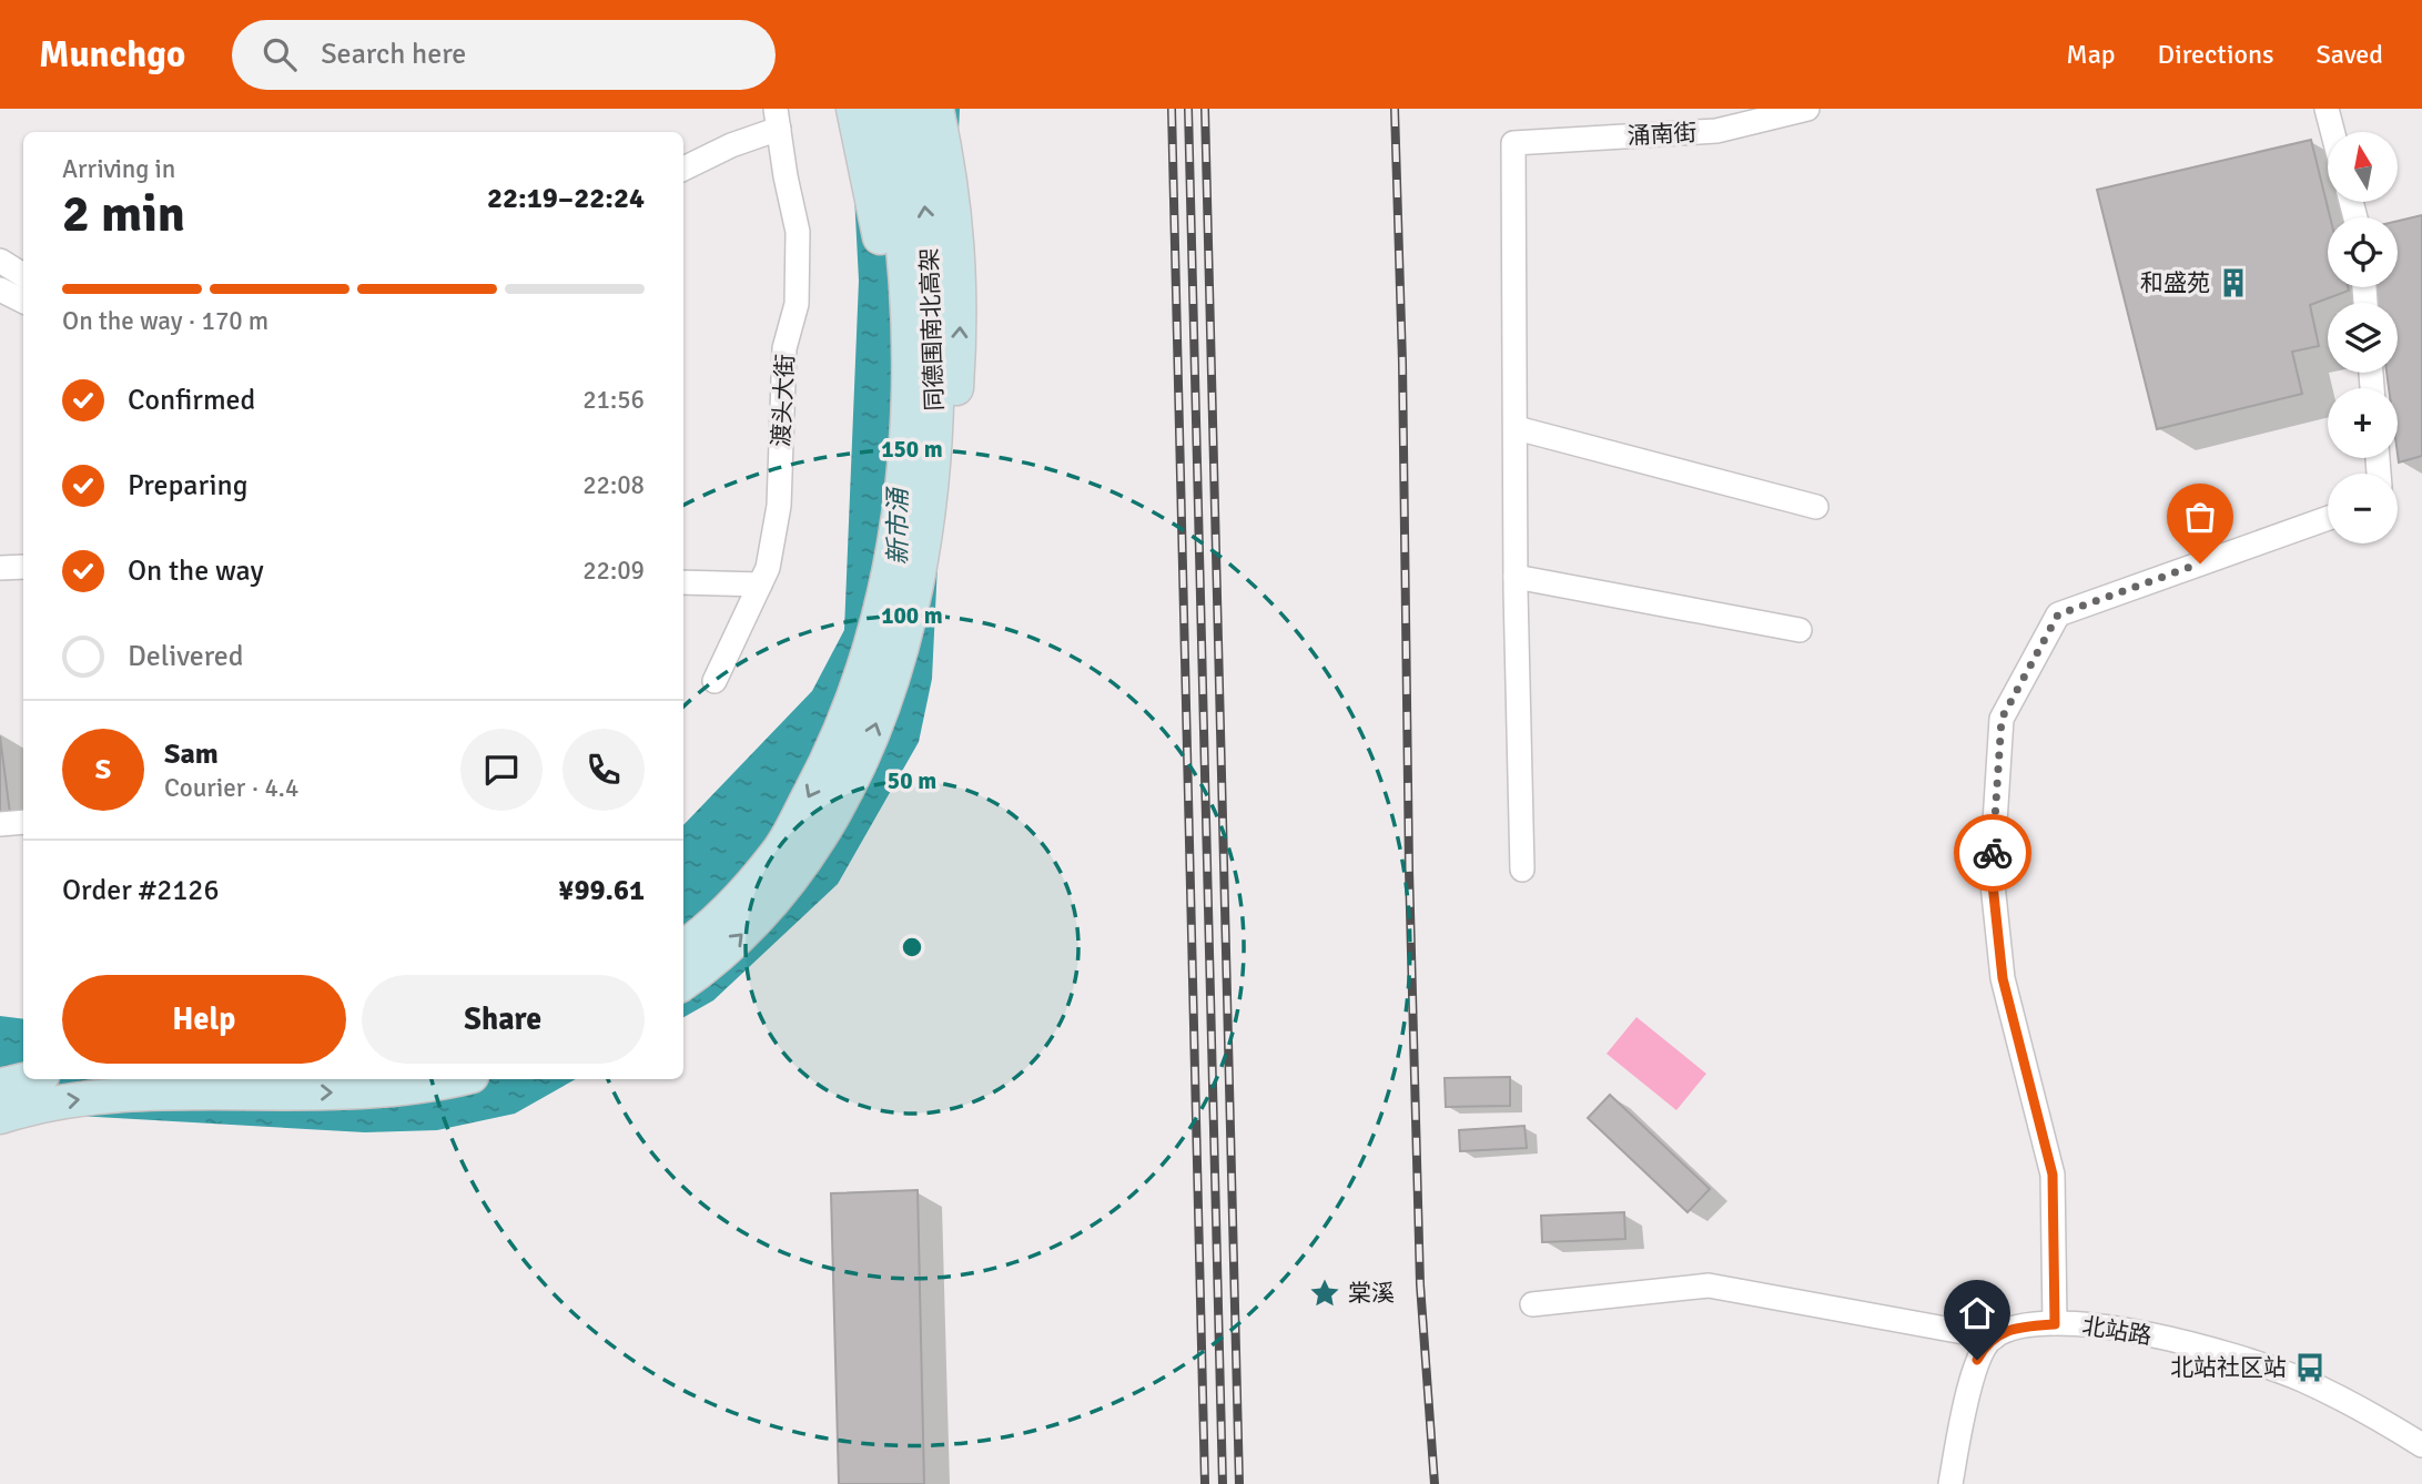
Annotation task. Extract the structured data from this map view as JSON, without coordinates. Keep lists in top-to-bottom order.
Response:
{
  "streets": {
    "main road": ["同德围南北高架"],
    "street": ["涌南街", "渡头大街", "北站路"]
  },
  "water": ["新市涌"],
  "places": {
    "building": ["和盛苑"],
    "place": ["棠溪"],
    "bus stop": ["北站社区站"]
  },
  "north": "top",
  "page": {
    "header": "Munchgo",
    "search": "Search here",
    "nav": ["Map", "Directions", "Saved"],
    "map_buttons": ["+", "−"],
    "heading": ["2 min", "Arriving in", "22:19–22:24"],
    "panel": [
      "Sam",
      "Courier · 4.4",
      "Order #2126",
      "¥99.61"
    ],
    "bar": "On the way · 170 m",
    "list": [
      ["Confirmed", "21:56"],
      ["Preparing", "22:08"],
      ["On the way", "22:09"],
      "Delivered"
    ],
    "round": "S",
    "buttons": ["Help", "Share"]
  },
  "rings": ["150 m", "100 m", "50 m"]
}
